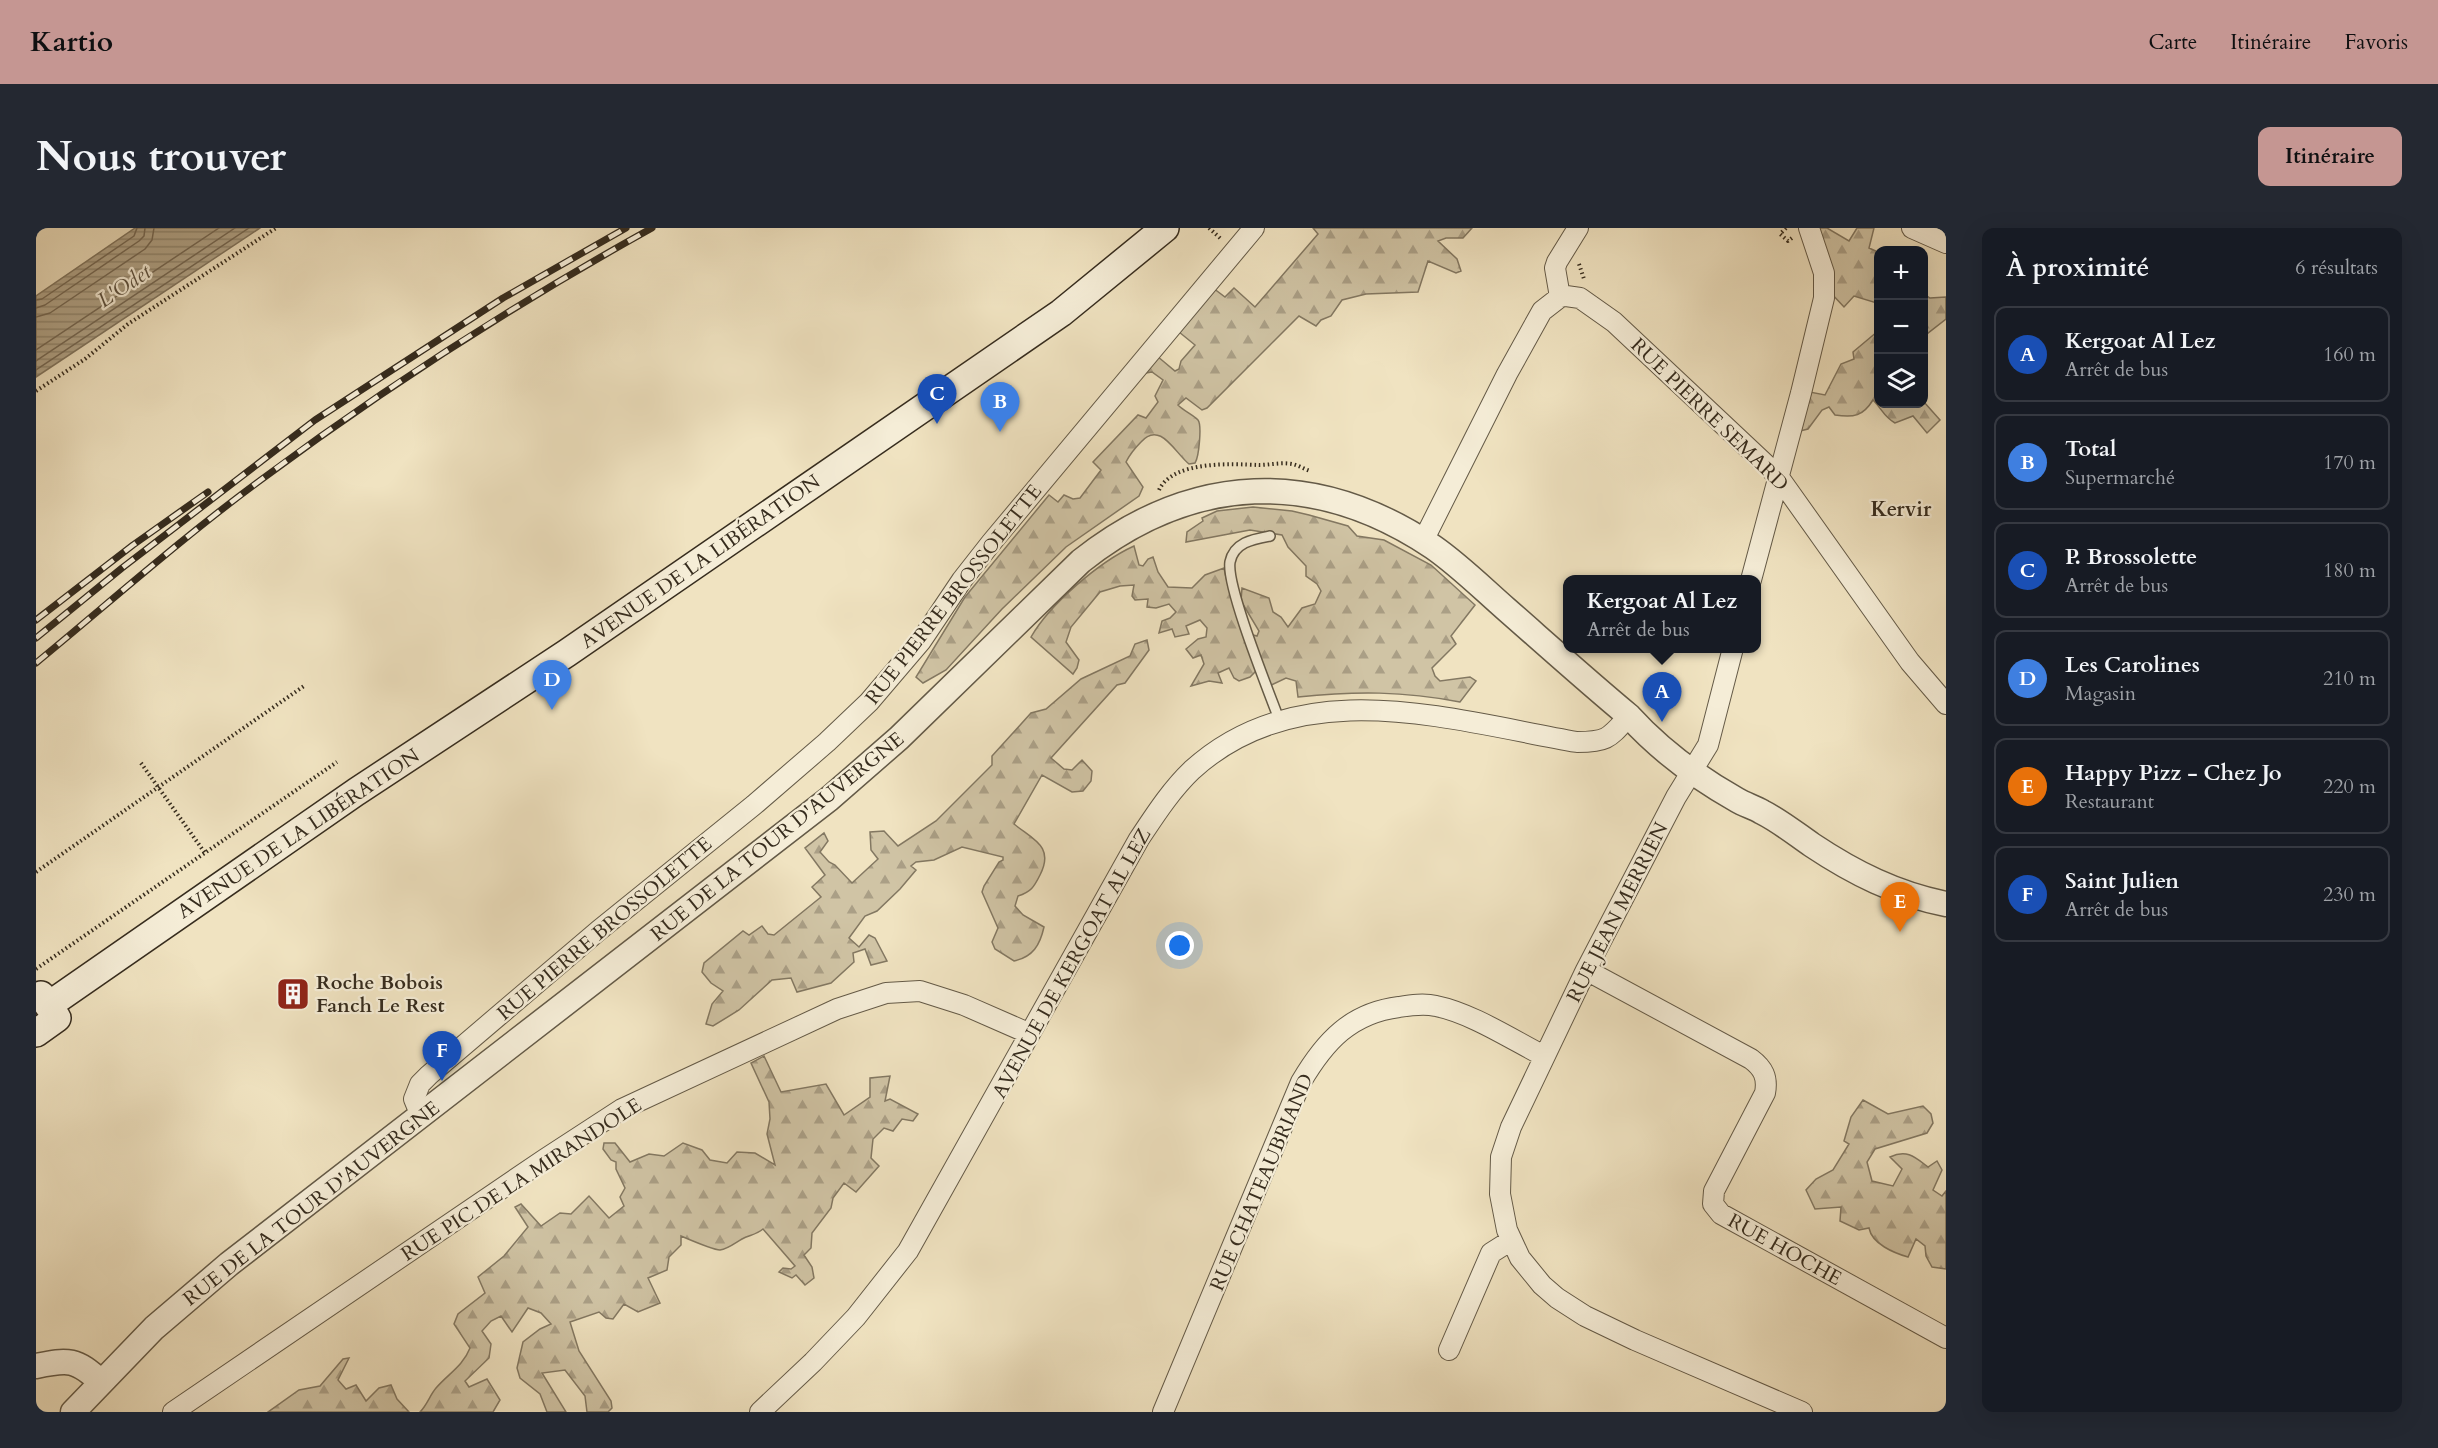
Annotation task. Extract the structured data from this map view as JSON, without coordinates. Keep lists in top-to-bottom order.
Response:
{
  "streets": {
    "main road": ["AVENUE DE LA LIBÉRATION"],
    "street": [
      "RUE PIERRE SEMARD",
      "RUE PIERRE BROSSOLETTE",
      "RUE DE LA TOUR D'AUVERGNE",
      "RUE JEAN MERRIEN",
      "AVENUE DE KERGOAT AL LEZ",
      "RUE PIC DE LA MIRANDOLE",
      "RUE CHATEAUBRIAND",
      "RUE HOCHE"
    ]
  },
  "crossings": [
    ["RUE PIERRE BROSSOLETTE", "RUE DE LA TOUR D'AUVERGNE"],
    ["RUE DE LA TOUR D'AUVERGNE", "RUE JEAN MERRIEN"],
    ["RUE DE LA TOUR D'AUVERGNE", "AVENUE DE KERGOAT AL LEZ"],
    ["RUE JEAN MERRIEN", "RUE CHATEAUBRIAND"],
    ["RUE JEAN MERRIEN", "RUE HOCHE"],
    ["AVENUE DE KERGOAT AL LEZ", "RUE PIC DE LA MIRANDOLE"]
  ],
  "districts": ["Kervir"],
  "water": ["L'Odet"],
  "places": {
    "building": ["Roche Bobois Fanch Le Rest"]
  },
  "page": {
    "header": "Kartio",
    "nav": ["Carte", "Itinéraire", "Favoris"],
    "buttons": "Itinéraire",
    "title": "Nous trouver",
    "heading": ["À proximité", "6 résultats"],
    "map_buttons": ["+", "−"],
    "list": [
      {
        "mark": "A",
        "name": "Kergoat Al Lez",
        "note": "Arrêt de bus",
        "value": "160 m"
      },
      {
        "mark": "B",
        "name": "Total",
        "note": "Supermarché",
        "value": "170 m"
      },
      {
        "mark": "C",
        "name": "P. Brossolette",
        "note": "Arrêt de bus",
        "value": "180 m"
      },
      {
        "mark": "D",
        "name": "Les Carolines",
        "note": "Magasin",
        "value": "210 m"
      },
      {
        "mark": "E",
        "name": "Happy Pizz - Chez Jo",
        "note": "Restaurant",
        "value": "220 m"
      },
      {
        "mark": "F",
        "name": "Saint Julien",
        "note": "Arrêt de bus",
        "value": "230 m"
      }
    ],
    "pins": [
      "C",
      "B",
      "D",
      "A",
      "E",
      "F"
    ],
    "popup": ["Kergoat Al Lez", "Arrêt de bus"]
  }
}
